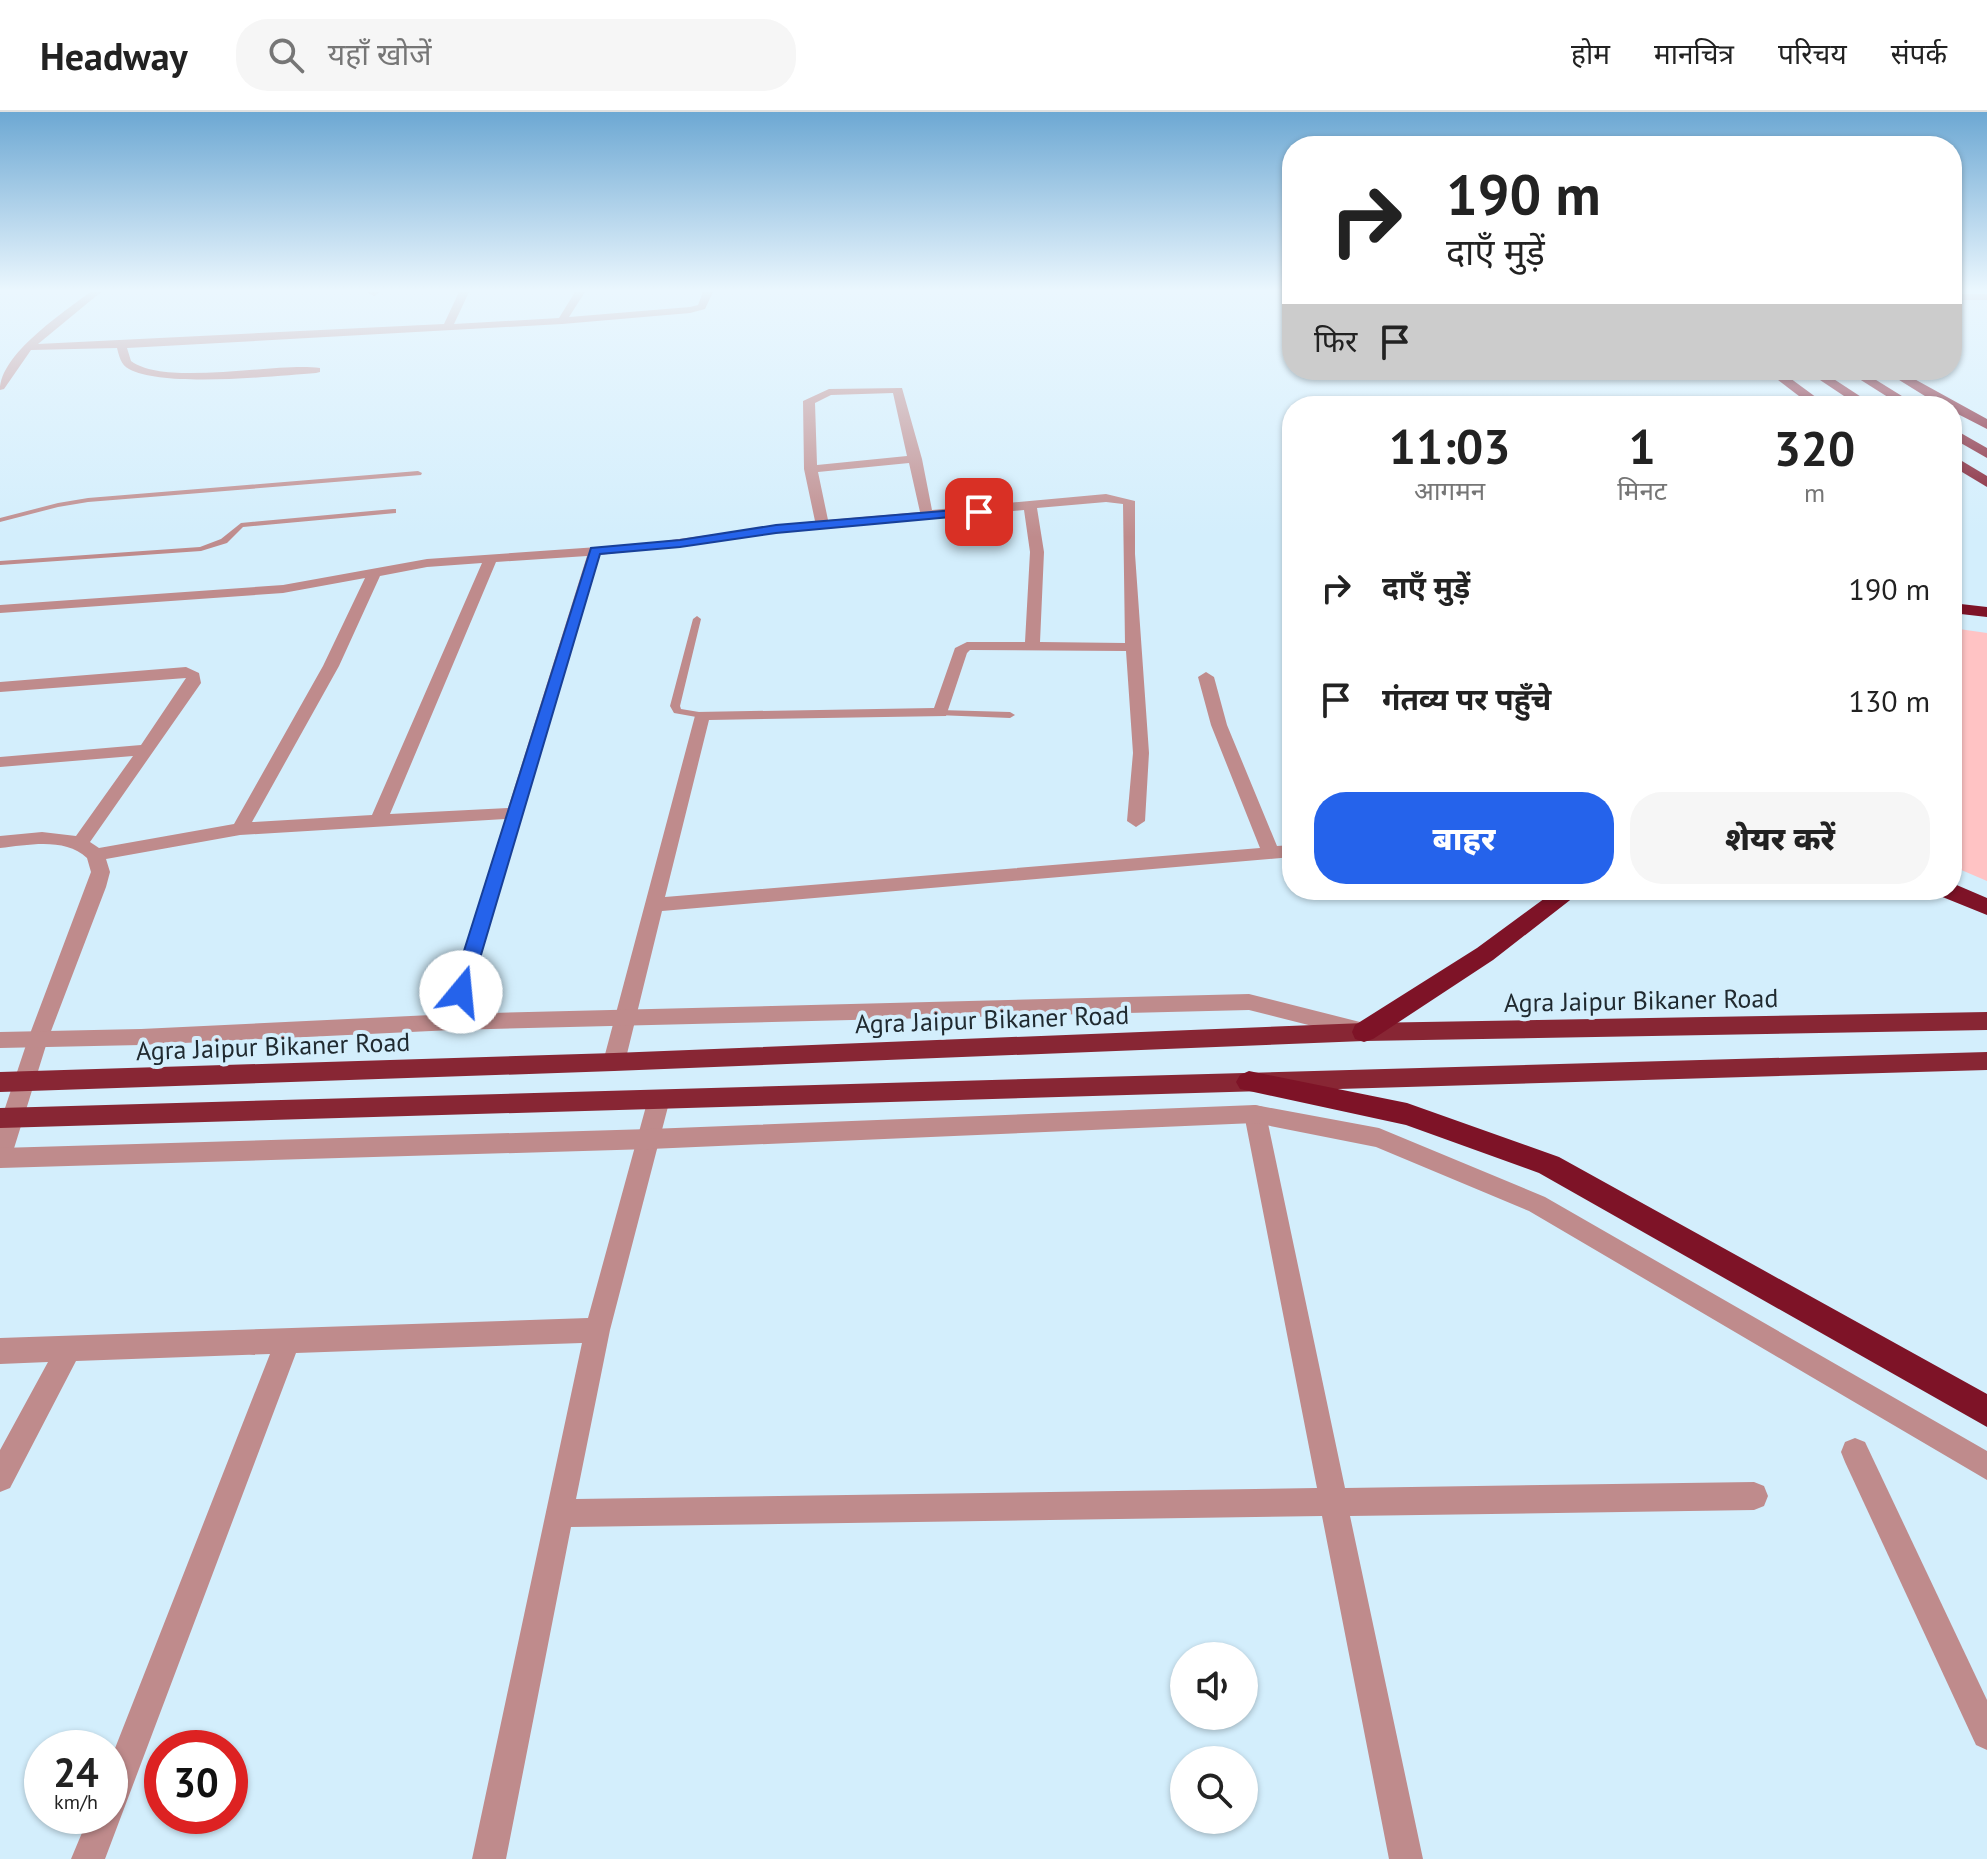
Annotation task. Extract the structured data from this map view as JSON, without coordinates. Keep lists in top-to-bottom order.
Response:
{
  "streets": {
    "highway": ["Agra Jaipur Bikaner Road"]
  },
  "page": {
    "header": "Headway",
    "search": "यहाँ खोजें",
    "nav": [
      "होम",
      "मानचित्र",
      "परिचय",
      "संपर्क"
    ],
    "turn": ["190 m", "दाएँ मुड़ें"],
    "then": "फिर",
    "eta": [
      "11:03",
      "आगमन",
      "1",
      "मिनट",
      "320",
      "m"
    ],
    "list": [
      {
        "name": "दाएँ मुड़ें",
        "value": "190 m"
      },
      {
        "name": "गंतव्य पर पहुँचे",
        "value": "130 m"
      }
    ],
    "buttons": ["बाहर", "शेयर करें"],
    "speed": "24 km/h",
    "limit": "30"
  }
}
